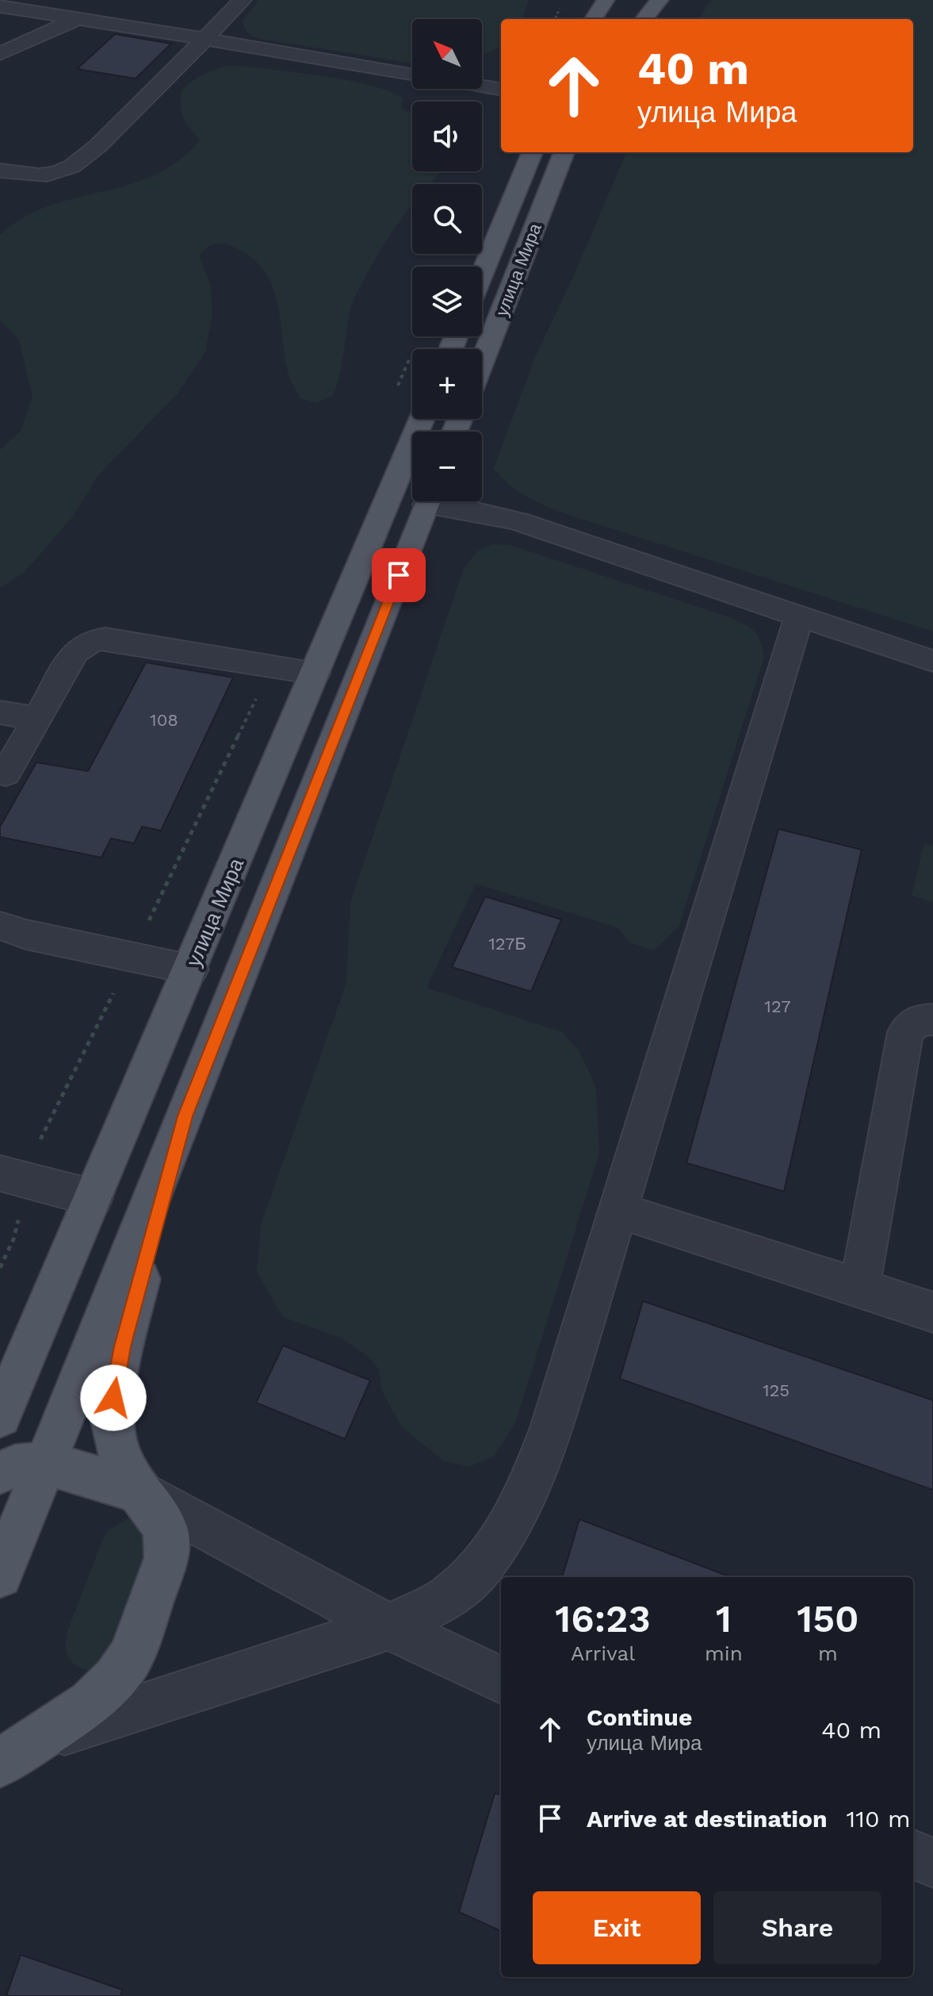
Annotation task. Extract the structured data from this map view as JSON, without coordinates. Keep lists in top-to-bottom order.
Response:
{
  "streets": {
    "main road": ["улица Мира"]
  },
  "house_numbers": [
    "108",
    "127Б",
    "127",
    "125"
  ],
  "north": "top left",
  "page": {
    "map_buttons": ["+", "−"],
    "turn": ["40 m", "улица Мира"],
    "eta": [
      "16:23",
      "Arrival",
      "1",
      "min",
      "150",
      "m"
    ],
    "list": [
      {
        "name": "Continue",
        "note": "улица Мира",
        "value": "40 m"
      },
      {
        "name": "Arrive at destination",
        "value": "110 m"
      }
    ],
    "buttons": ["Exit", "Share"]
  }
}
